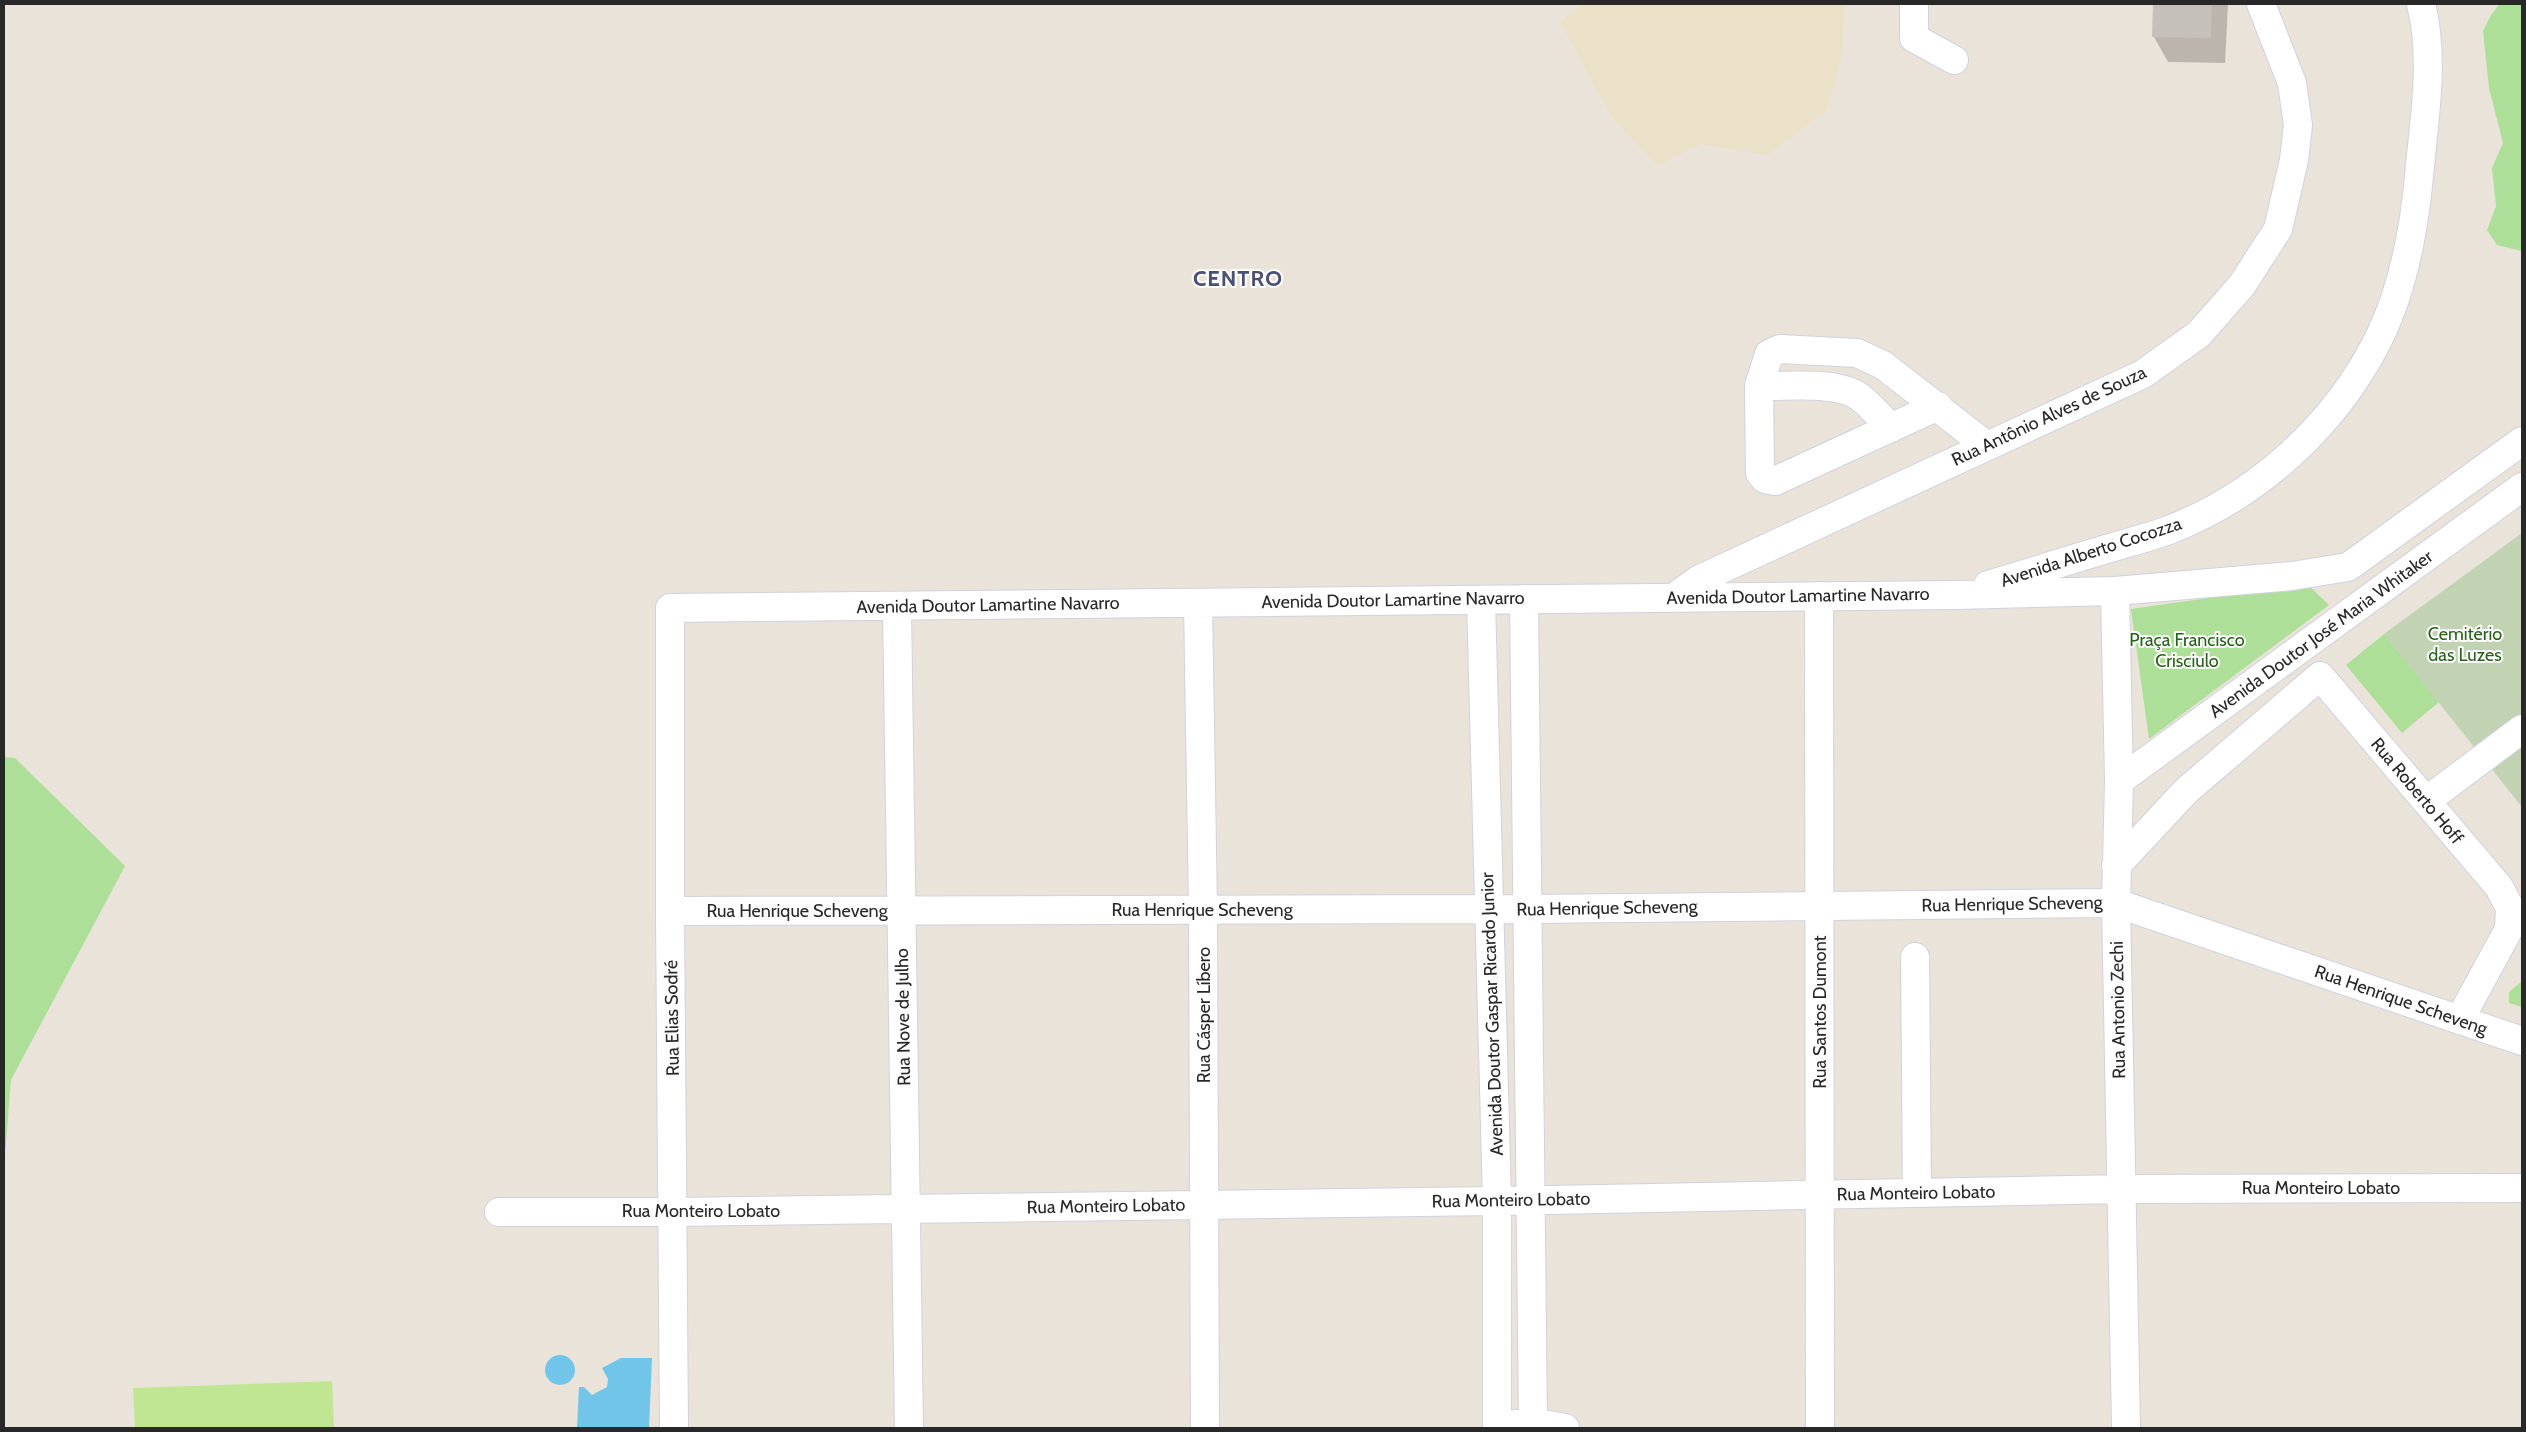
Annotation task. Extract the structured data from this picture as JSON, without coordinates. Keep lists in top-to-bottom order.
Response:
{
  "streets": {
    "street": [
      "Rua Antônio Alves de Souza",
      "Avenida Alberto Cocozza",
      "Avenida Doutor Lamartine Navarro",
      "Avenida Doutor José Maria Whitaker",
      "Rua Roberto Hoff",
      "Rua Henrique Scheveng",
      "Rua Antonio Zechi",
      "Rua Santos Dumont",
      "Avenida Doutor Gaspar Ricardo Junior",
      "Rua Cásper Líbero",
      "Rua Nove de Julho",
      "Rua Elias Sodré",
      "Rua Monteiro Lobato"
    ]
  },
  "crossings": [
    ["Rua Antônio Alves de Souza", "Avenida Doutor Lamartine Navarro"],
    ["Avenida Alberto Cocozza", "Avenida Doutor Lamartine Navarro"],
    ["Avenida Doutor Lamartine Navarro", "Rua Antonio Zechi"],
    ["Avenida Doutor Lamartine Navarro", "Rua Santos Dumont"],
    ["Avenida Doutor Lamartine Navarro", "Avenida Doutor Gaspar Ricardo Junior"],
    ["Avenida Doutor Lamartine Navarro", "Rua Cásper Líbero"],
    ["Avenida Doutor Lamartine Navarro", "Rua Nove de Julho"],
    ["Avenida Doutor Lamartine Navarro", "Rua Elias Sodré"],
    ["Avenida Doutor José Maria Whitaker", "Rua Antonio Zechi"],
    ["Rua Roberto Hoff", "Rua Henrique Scheveng"],
    ["Rua Roberto Hoff", "Rua Antonio Zechi"],
    ["Rua Henrique Scheveng", "Rua Antonio Zechi"],
    ["Rua Henrique Scheveng", "Rua Santos Dumont"],
    ["Rua Henrique Scheveng", "Avenida Doutor Gaspar Ricardo Junior"],
    ["Rua Henrique Scheveng", "Rua Cásper Líbero"],
    ["Rua Henrique Scheveng", "Rua Nove de Julho"],
    ["Rua Henrique Scheveng", "Rua Elias Sodré"],
    ["Rua Antonio Zechi", "Rua Monteiro Lobato"],
    ["Rua Santos Dumont", "Rua Monteiro Lobato"],
    ["Avenida Doutor Gaspar Ricardo Junior", "Rua Monteiro Lobato"],
    ["Rua Cásper Líbero", "Rua Monteiro Lobato"],
    ["Rua Nove de Julho", "Rua Monteiro Lobato"],
    ["Rua Elias Sodré", "Rua Monteiro Lobato"]
  ],
  "districts": ["CENTRO"],
  "parks": ["Cemitério das Luzes", "Praça Francisco Crisciulo"]
}
